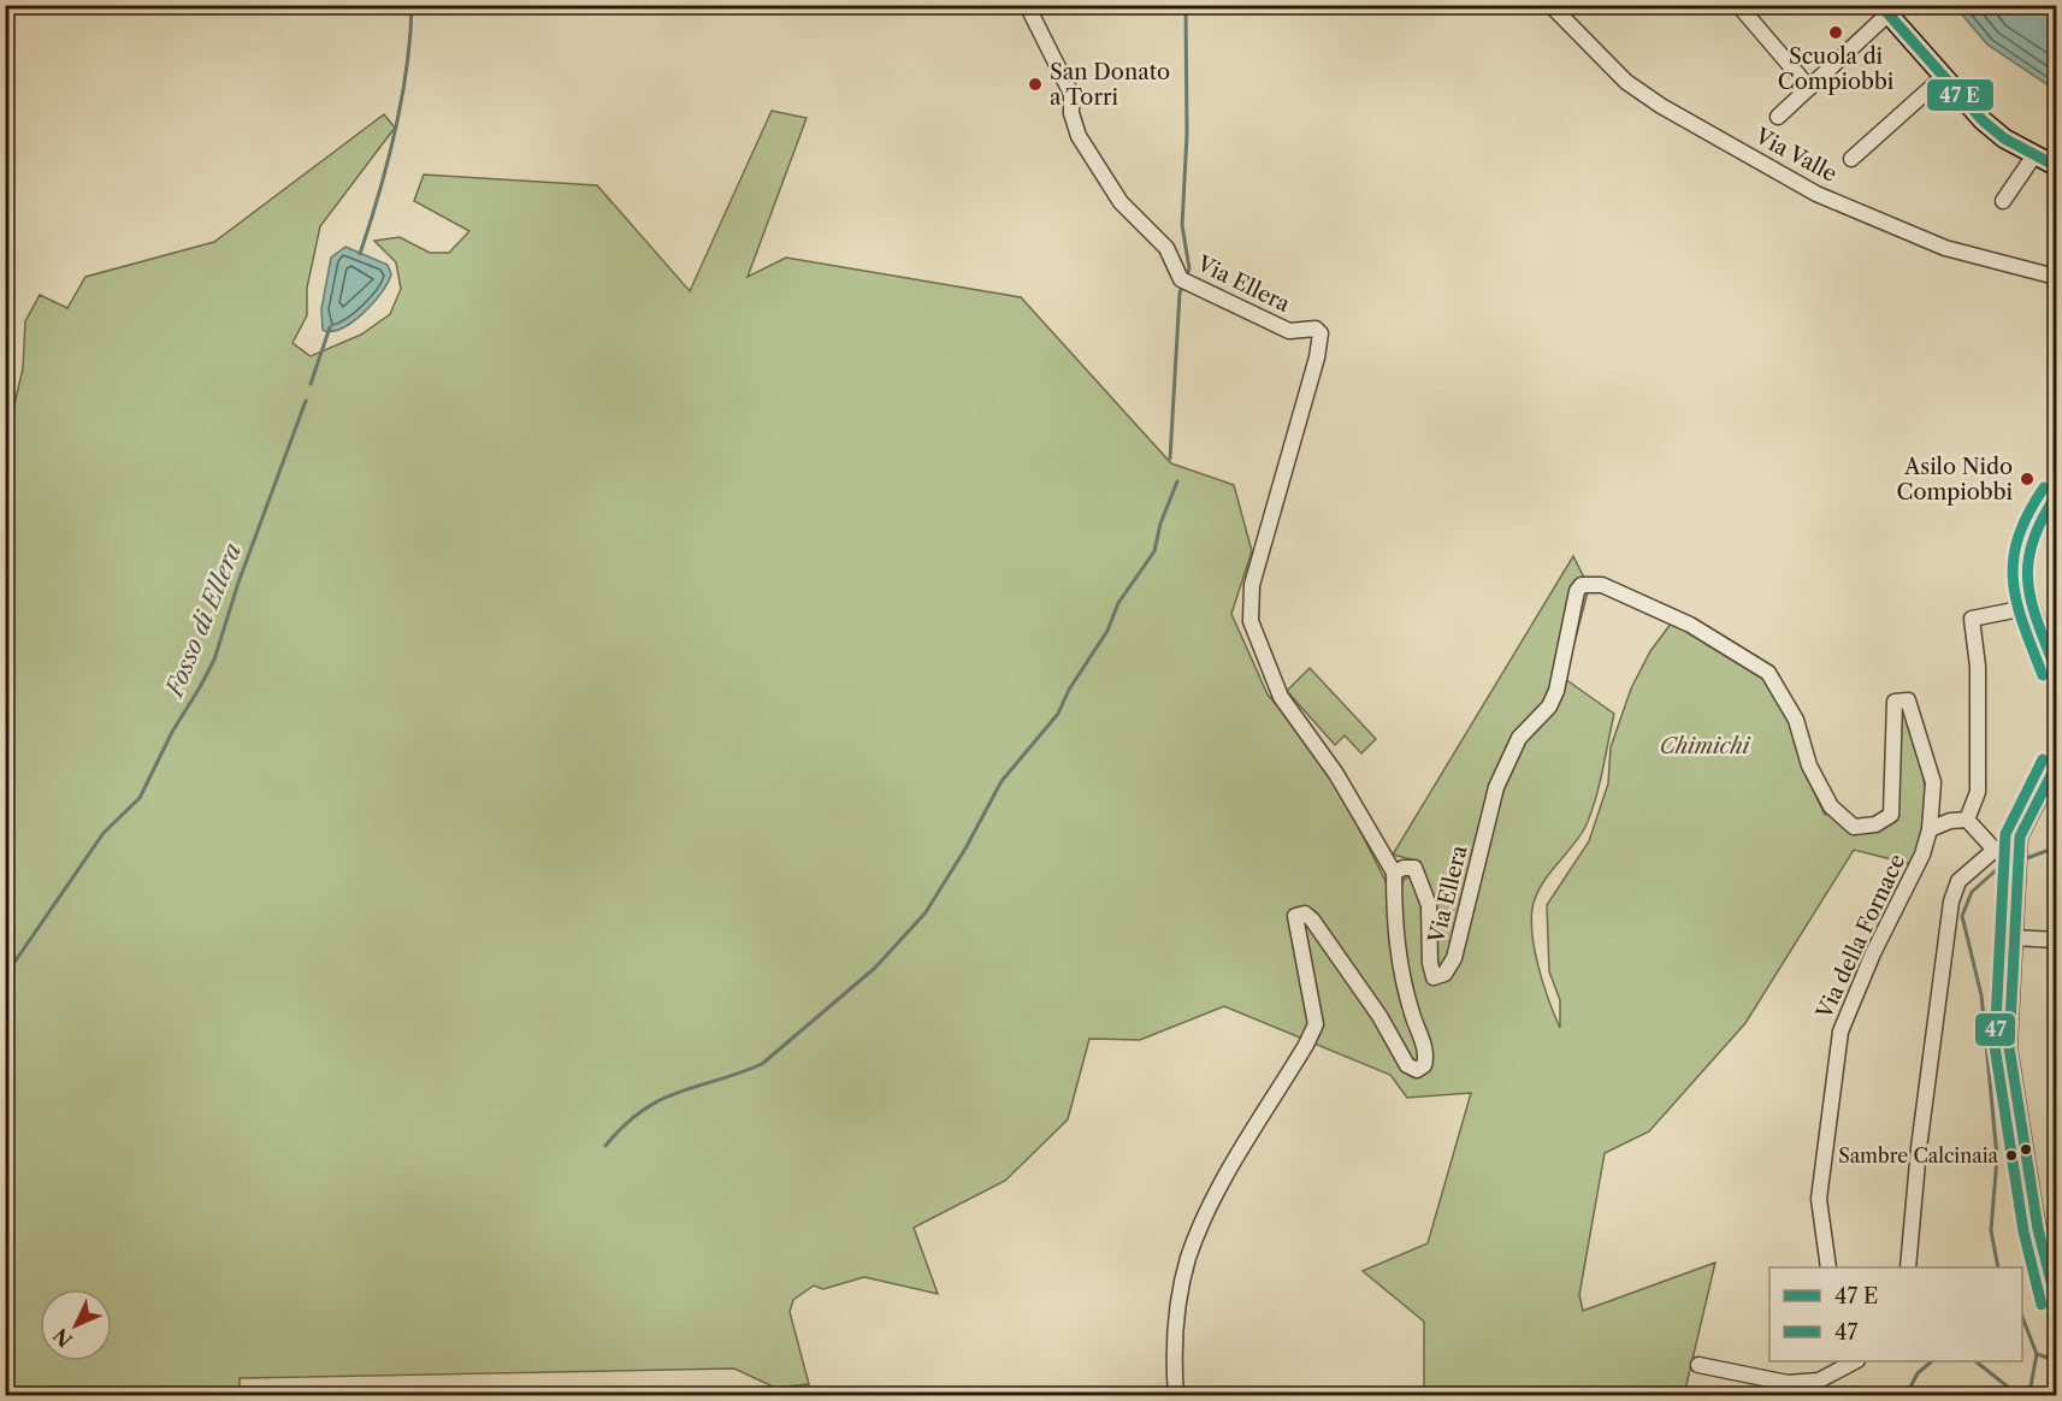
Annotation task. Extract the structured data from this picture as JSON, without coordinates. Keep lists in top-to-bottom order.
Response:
{
  "streets": {
    "street": ["Via Valle", "Via Ellera", "Via della Fornace"]
  },
  "crossings": [
    ["Via Ellera", "Via della Fornace"]
  ],
  "water": ["Fosso di Ellera"],
  "parks": ["Chimichi"],
  "places": [
    "Scuola di Compiobbi",
    "San Donato a Torri",
    "Asilo Nido Compiobbi",
    "Sambre Calcinaia"
  ],
  "lines": ["transit line 47"],
  "legend": ["47 E", "47"],
  "north": "bottom left"
}
